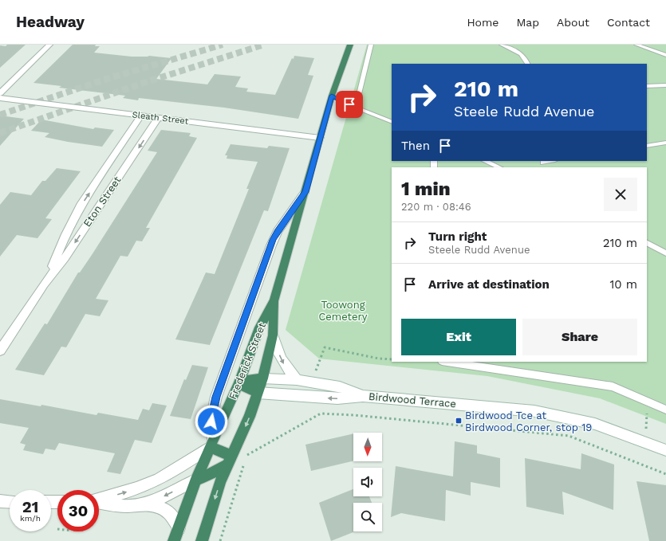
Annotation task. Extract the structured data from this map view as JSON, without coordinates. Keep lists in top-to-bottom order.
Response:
{
  "streets": {
    "highway": ["Frederick Street"],
    "street": ["Sleath Street", "Eton Street", "Birdwood Terrace"]
  },
  "crossings": [
    ["Sleath Street", "Eton Street"],
    ["Sleath Street", "Frederick Street"],
    ["Frederick Street", "Birdwood Terrace"]
  ],
  "parks": ["Toowong Cemetery"],
  "places": {
    "transit": ["Birdwood Tce at Birdwood Corner, stop 19"]
  },
  "north": "bottom",
  "page": {
    "header": "Headway",
    "nav": [
      "Home",
      "Map",
      "About",
      "Contact"
    ],
    "turn": ["210 m", "Steele Rudd Avenue"],
    "then": "Then",
    "heading": ["1 min", "220 m · 08:46"],
    "list": [
      {
        "name": "Turn right",
        "note": "Steele Rudd Avenue",
        "value": "210 m"
      },
      {
        "name": "Arrive at destination",
        "value": "10 m"
      }
    ],
    "buttons": ["Exit", "Share"],
    "speed": "21 km/h",
    "limit": "30"
  }
}
